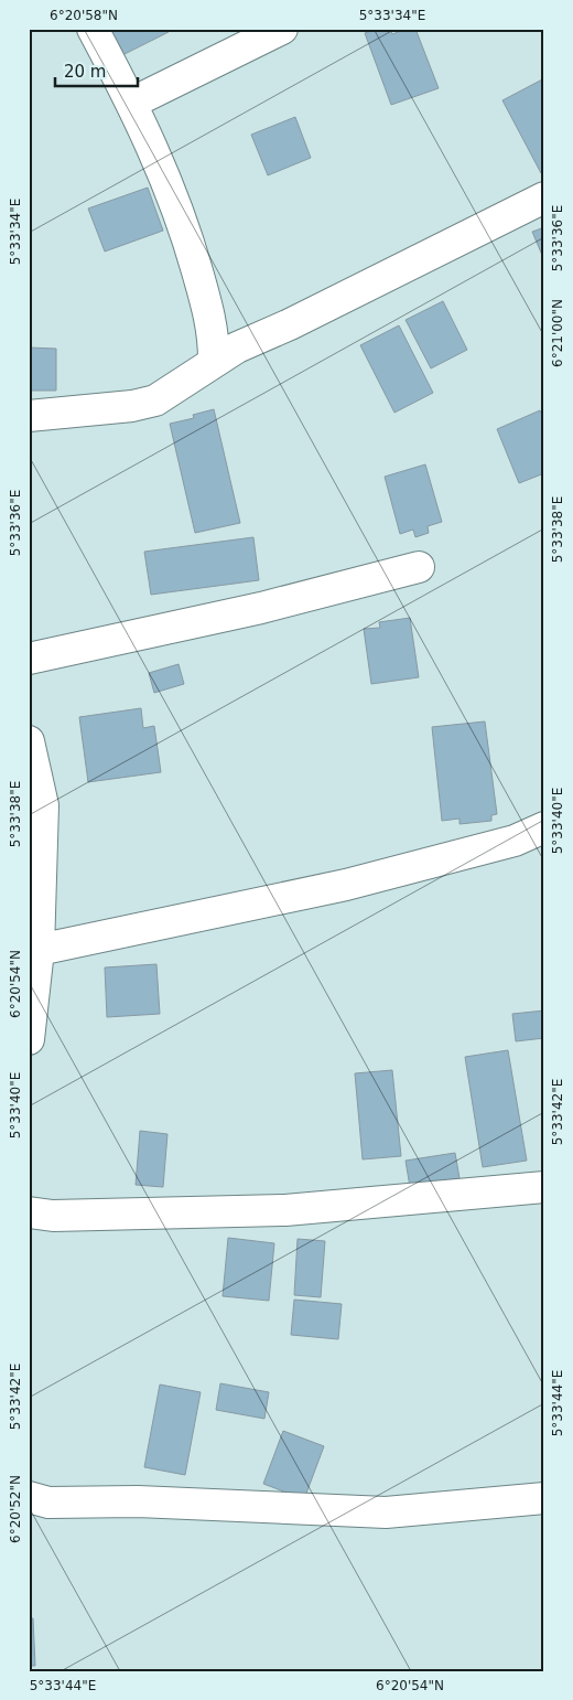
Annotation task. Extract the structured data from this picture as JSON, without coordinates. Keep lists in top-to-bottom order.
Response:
{
  "scale_bar": "20 m",
  "coordinates": [
    "6°20'58\"N",
    "5°33'34\"E",
    "5°33'36\"E",
    "6°21'00\"N",
    "5°33'38\"E",
    "5°33'40\"E",
    "6°20'54\"N",
    "5°33'42\"E",
    "5°33'44\"E",
    "6°20'52\"N"
  ]
}
